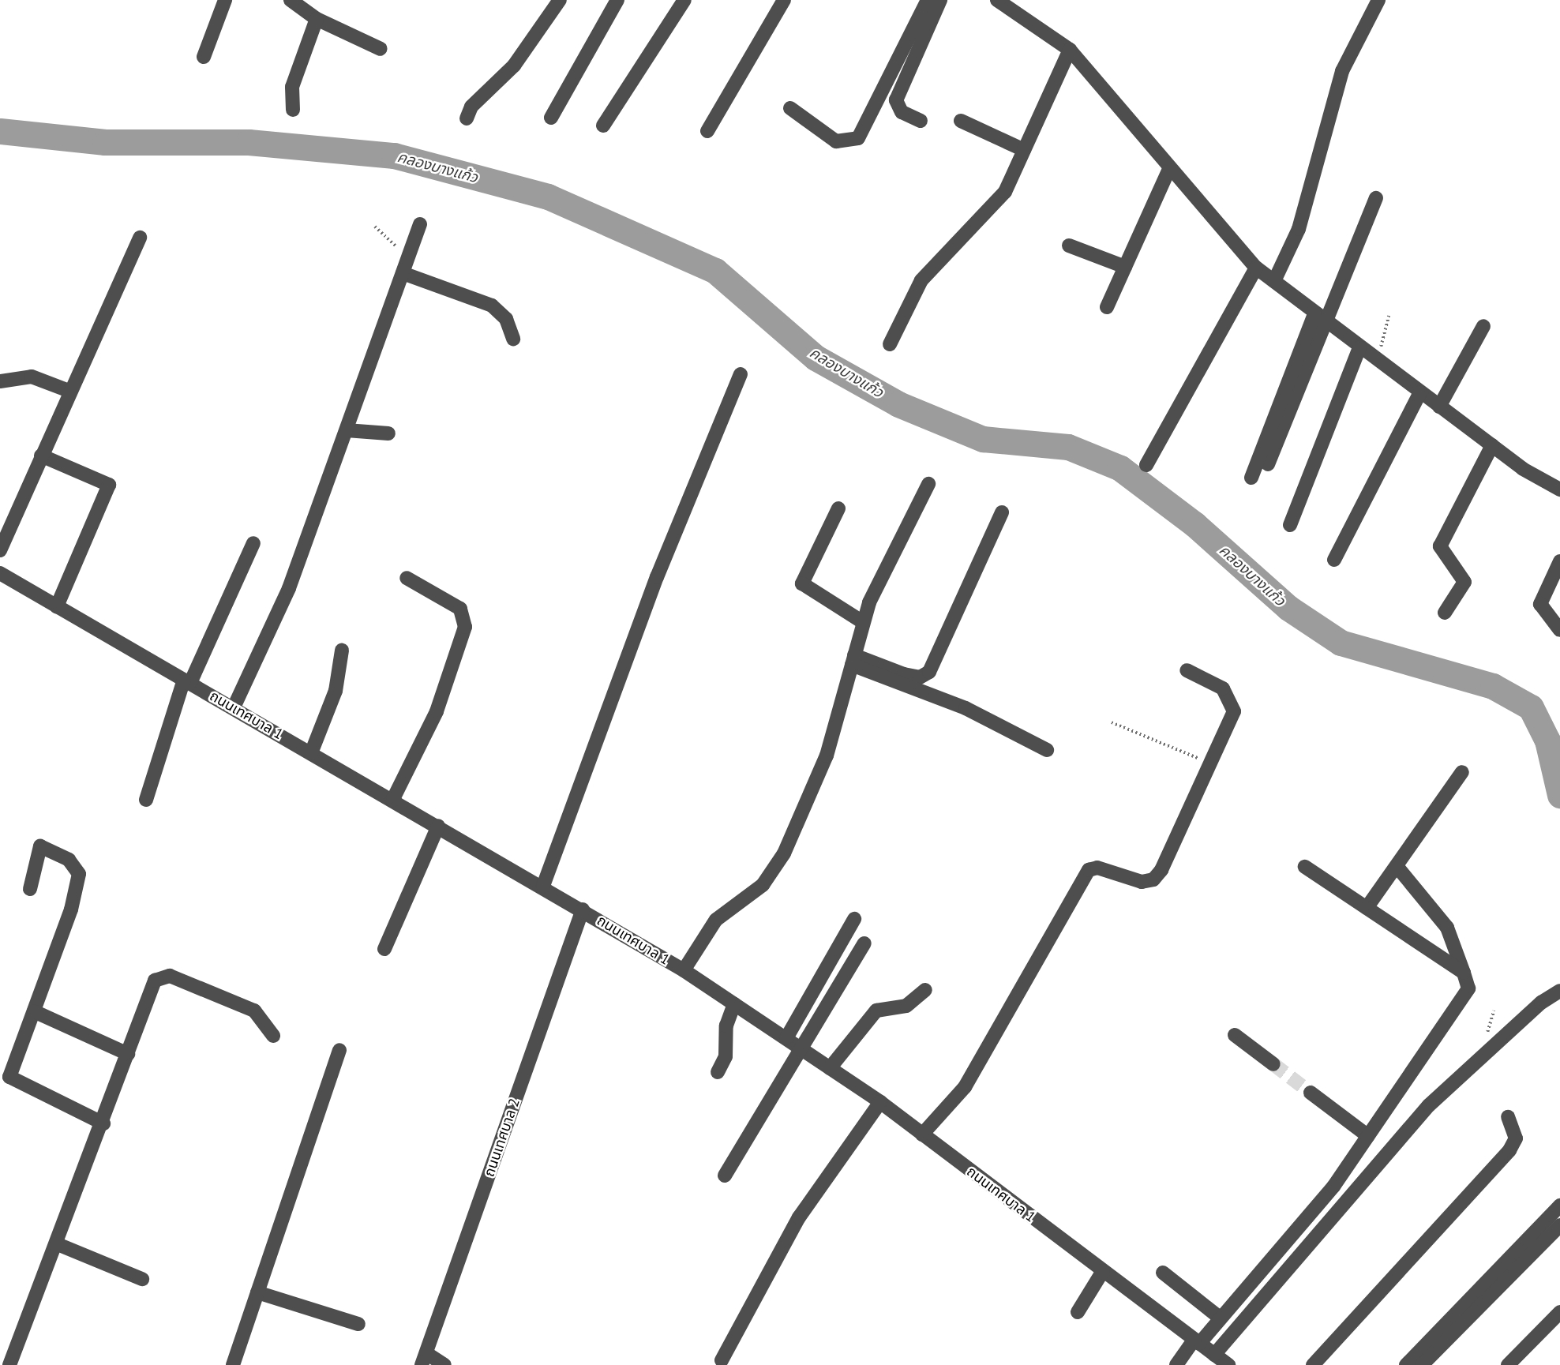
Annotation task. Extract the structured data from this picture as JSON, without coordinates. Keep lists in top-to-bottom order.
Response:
{
  "streets": {
    "street": ["ถนนเทศบาล 1", "ถนนเทศบาล 2"]
  },
  "crossings": [
    ["ถนนเทศบาล 1", "ถนนเทศบาล 2"]
  ],
  "water": ["คลองบางแก้ว"]
}
